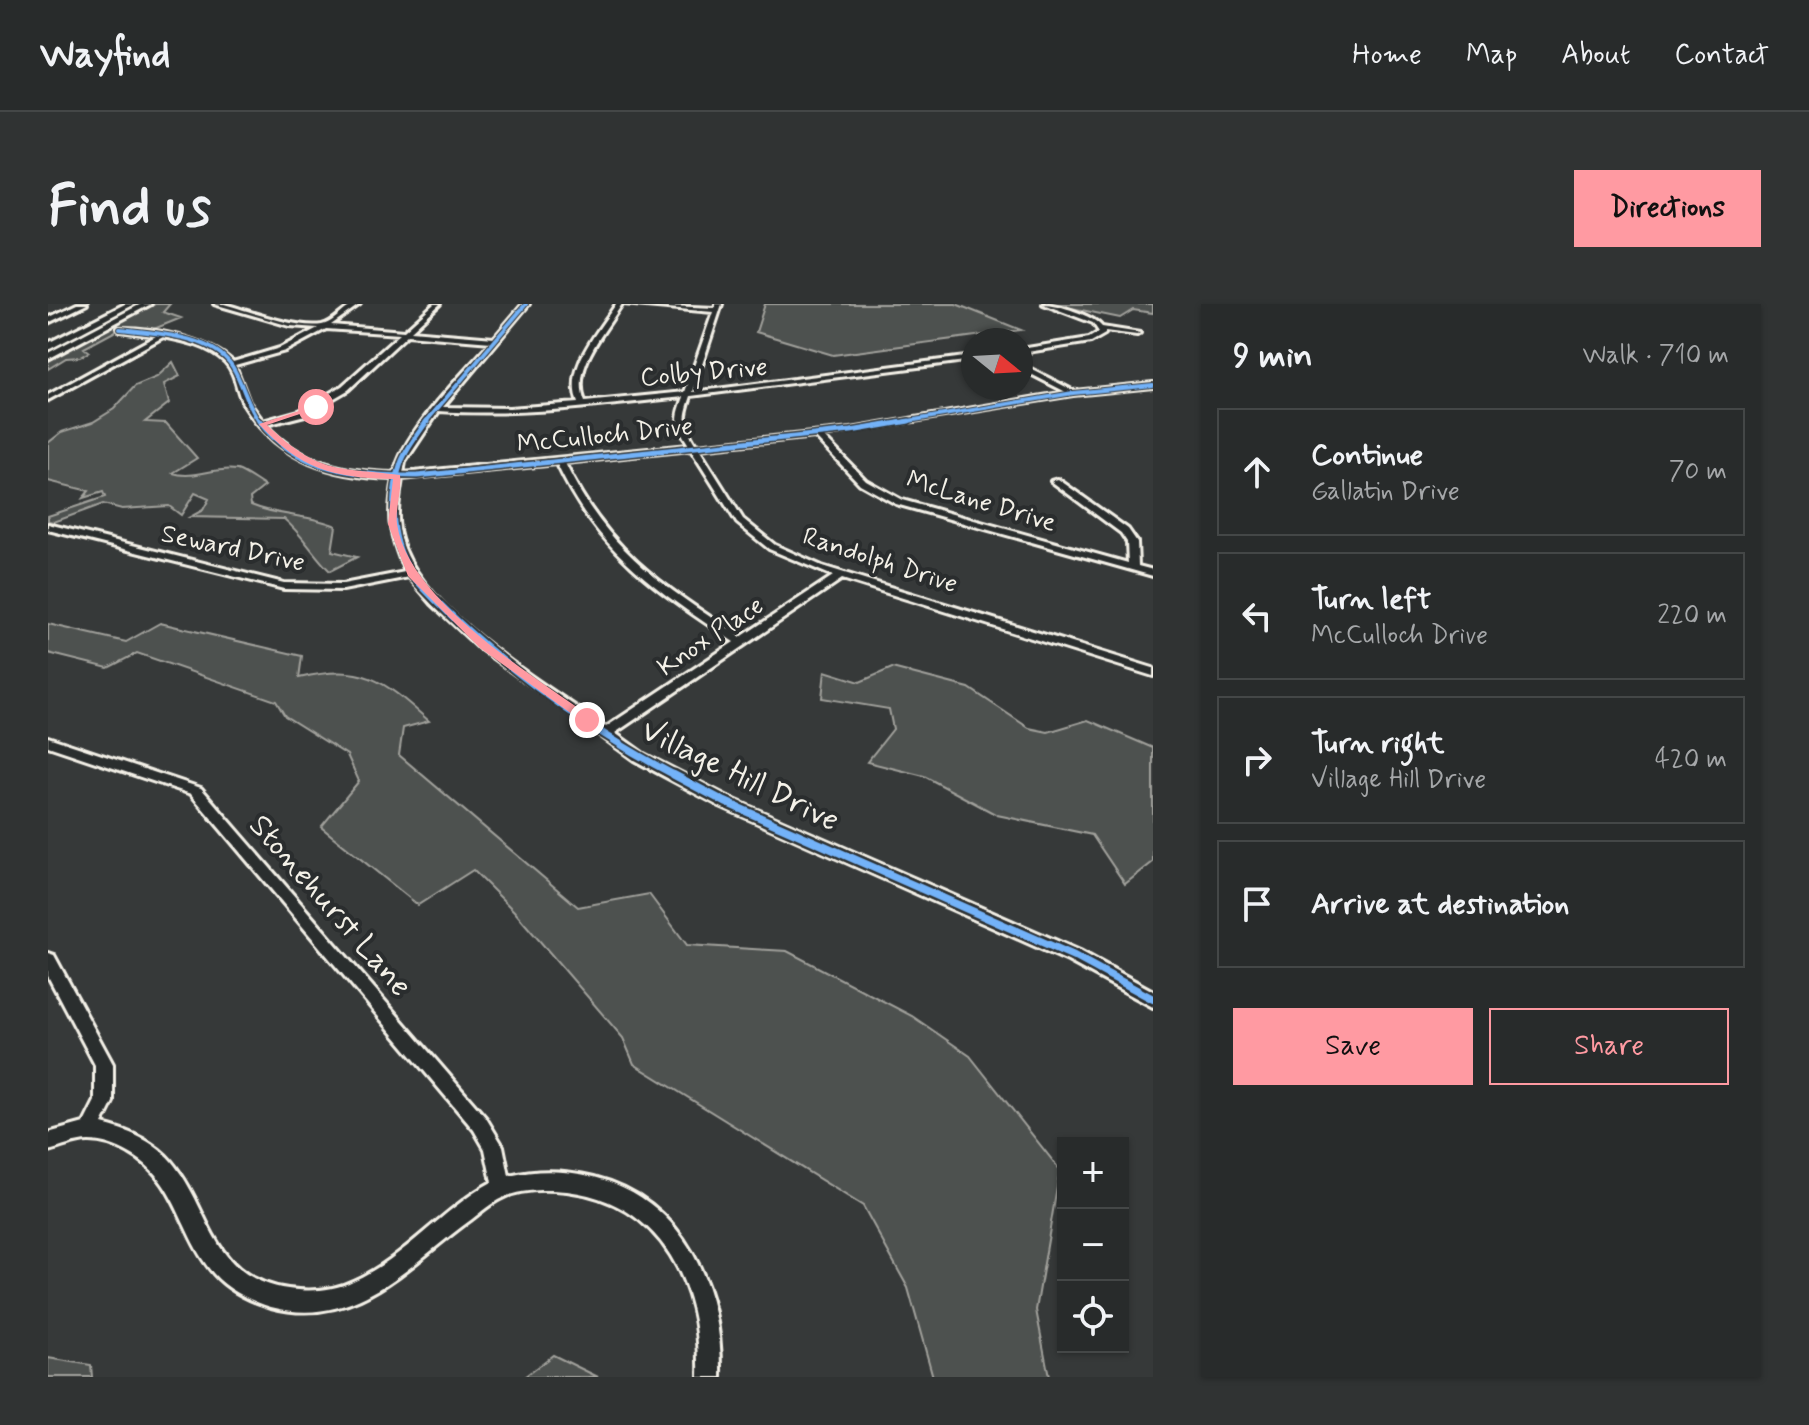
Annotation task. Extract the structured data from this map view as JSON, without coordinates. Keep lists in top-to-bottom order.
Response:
{
  "streets": {
    "street": [
      "Colby Drive",
      "McCulloch Drive",
      "McLane Drive",
      "Seward Drive",
      "Randolph Drive",
      "Knox Place",
      "Village Hill Drive",
      "Stonehurst Lane"
    ]
  },
  "crossings": [
    ["Colby Drive", "Randolph Drive"],
    ["Colby Drive", "Village Hill Drive"],
    ["McCulloch Drive", "McLane Drive"],
    ["McCulloch Drive", "Randolph Drive"],
    ["McCulloch Drive", "Village Hill Drive"],
    ["Seward Drive", "Village Hill Drive"],
    ["Randolph Drive", "Knox Place"],
    ["Knox Place", "Village Hill Drive"]
  ],
  "north": "right",
  "page": {
    "header": "Wayfind",
    "nav": [
      "Home",
      "Map",
      "About",
      "Contact"
    ],
    "buttons": [
      "Directions",
      ["Save", "Share"]
    ],
    "title": "Find us",
    "heading": ["9 min", "Walk · 710 m"],
    "list": [
      ["Continue", "Gallatin Drive", "70 m"],
      ["Turn left", "McCulloch Drive", "220 m"],
      ["Turn right", "Village Hill Drive", "420 m"],
      "Arrive at destination"
    ],
    "map_buttons": ["+", "−"]
  }
}
